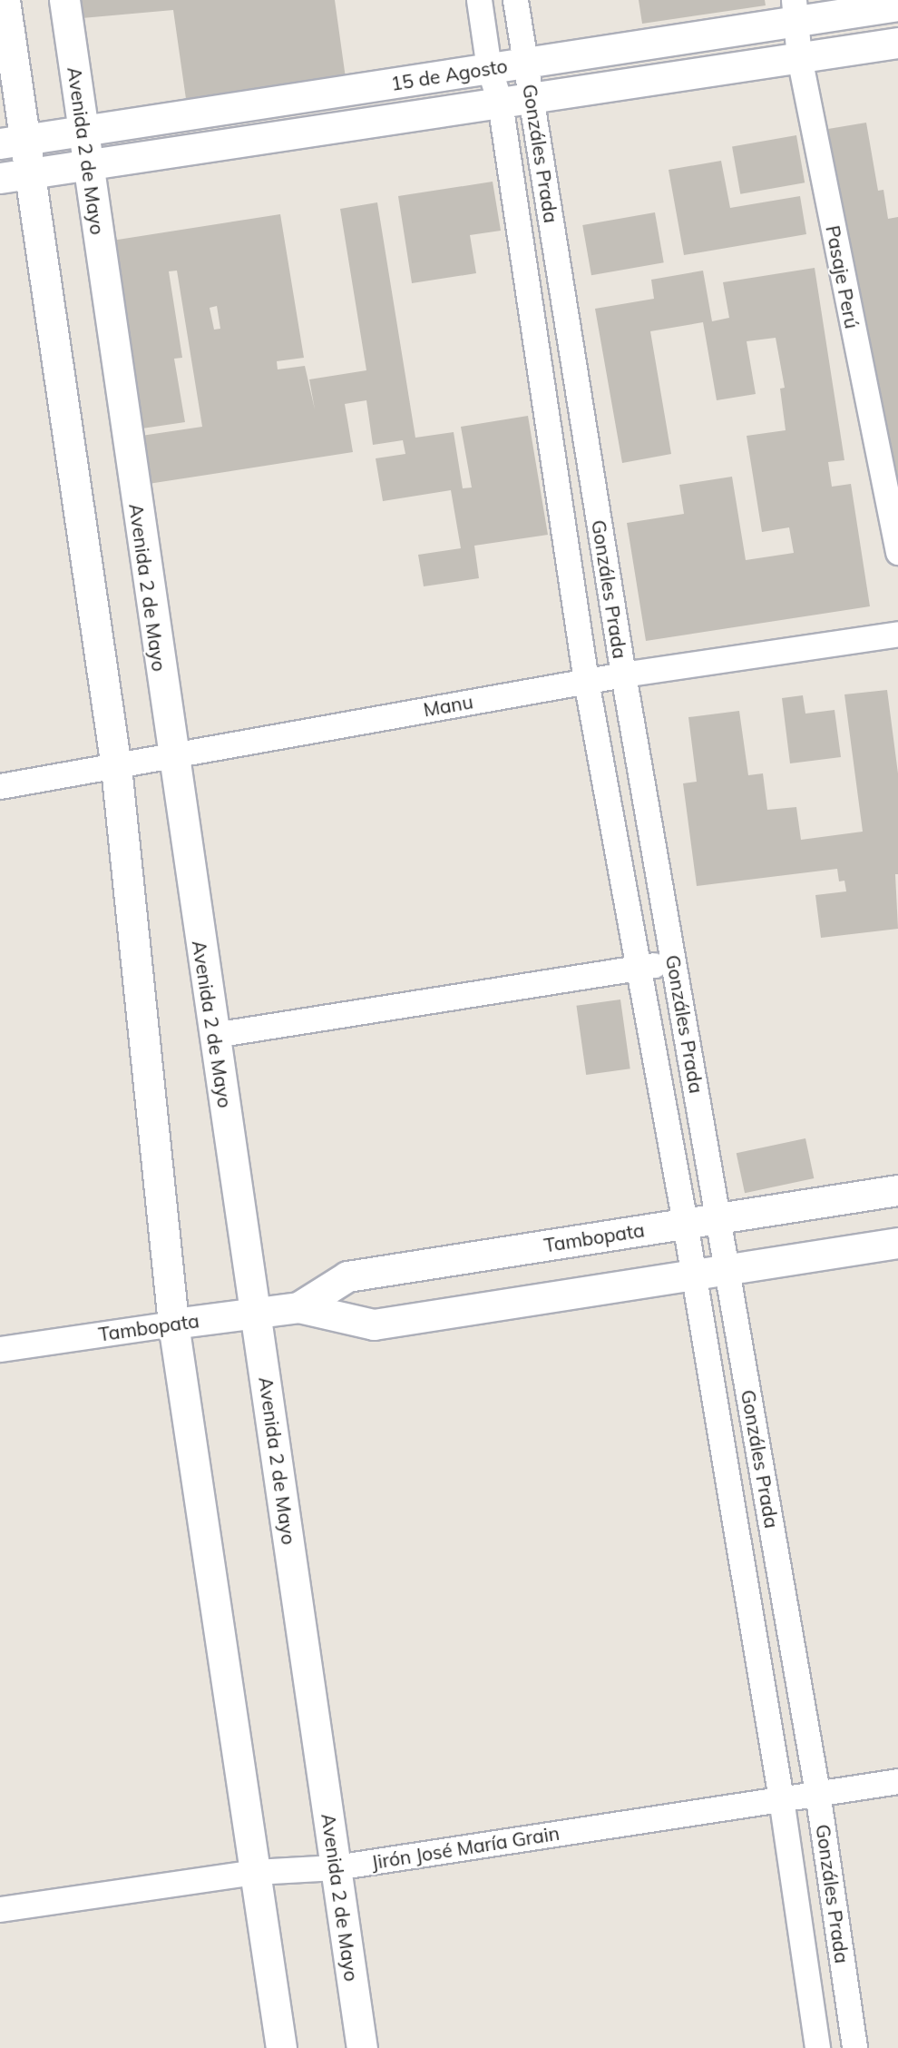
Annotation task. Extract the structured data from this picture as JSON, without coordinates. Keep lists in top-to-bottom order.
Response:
{
  "streets": {
    "main road": ["15 de Agosto", "Avenida 2 de Mayo", "Tambopata"],
    "street": [
      "Gonzáles Prada",
      "Pasaje Perú",
      "Manu",
      "Jirón José María Grain"
    ]
  },
  "crossings": [
    ["15 de Agosto", "Avenida 2 de Mayo"],
    ["15 de Agosto", "Gonzáles Prada"],
    ["15 de Agosto", "Pasaje Perú"],
    ["Avenida 2 de Mayo", "Manu"],
    ["Avenida 2 de Mayo", "Tambopata"],
    ["Avenida 2 de Mayo", "Jirón José María Grain"],
    ["Gonzáles Prada", "Manu"],
    ["Gonzáles Prada", "Tambopata"],
    ["Gonzáles Prada", "Jirón José María Grain"]
  ]
}
